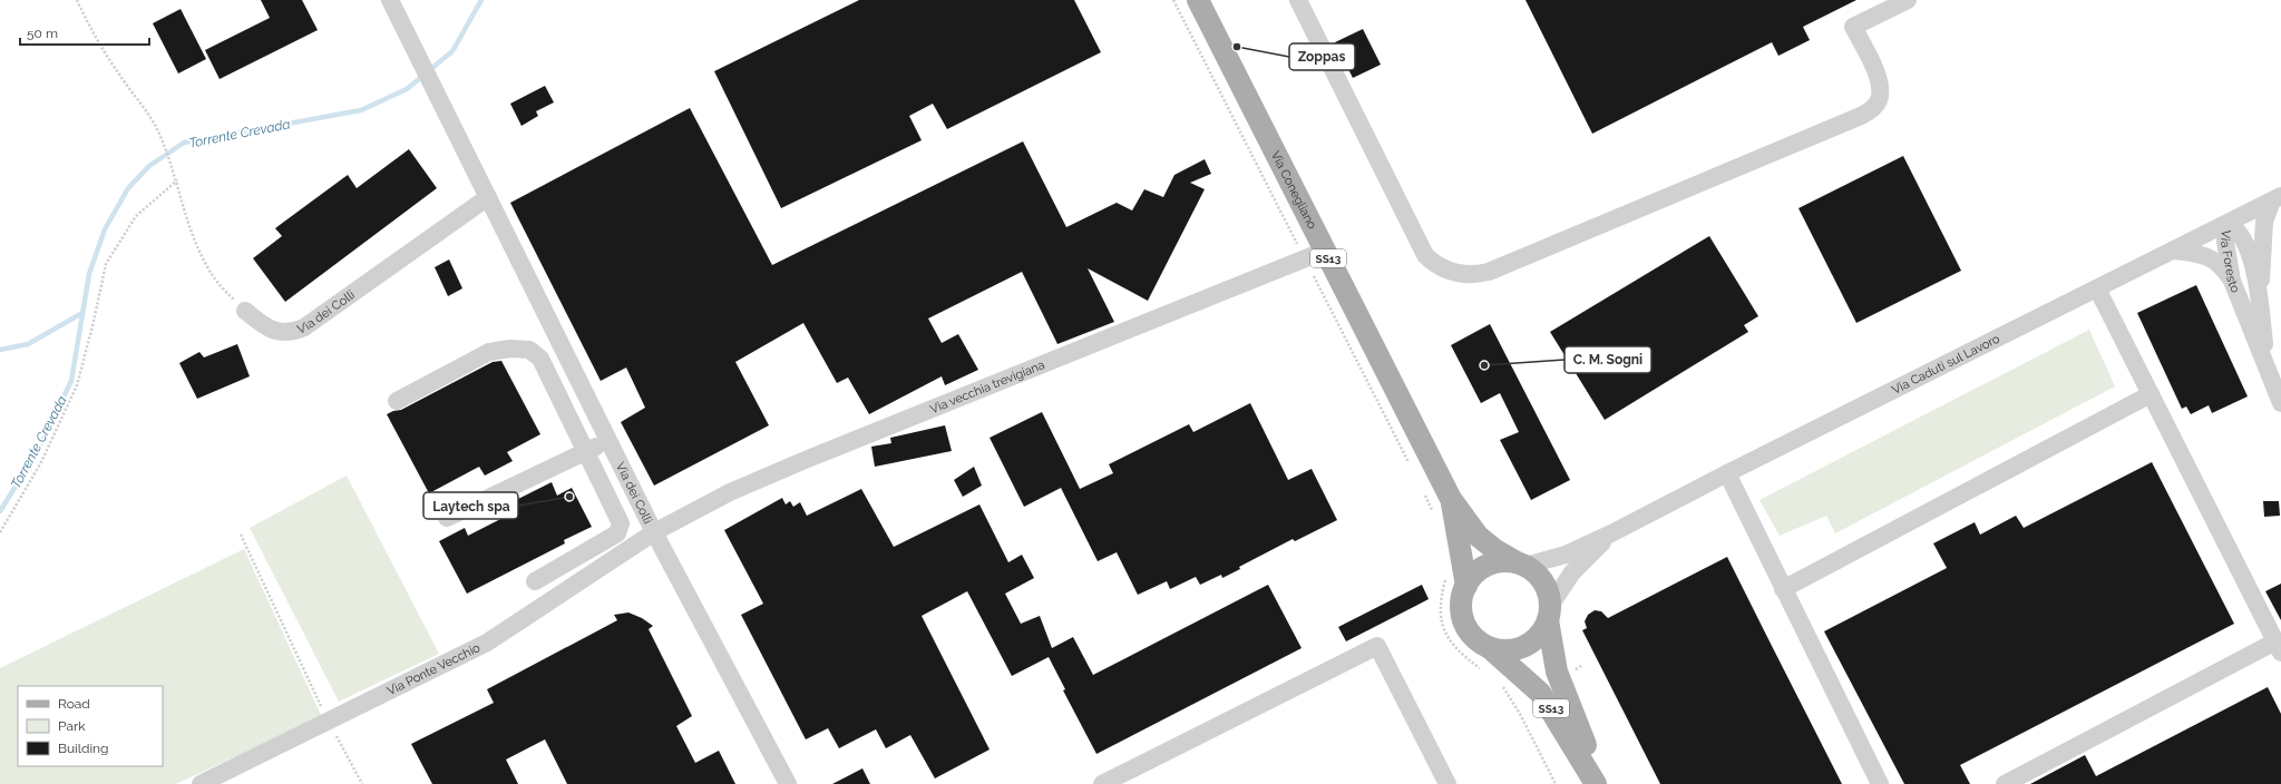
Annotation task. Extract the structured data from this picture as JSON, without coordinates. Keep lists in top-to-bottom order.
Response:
{
  "streets": {
    "main road": ["Via Conegliano", "SS13"],
    "street": [
      "Via Foresto",
      "Via dei Colli",
      "Via Caduti sul Lavoro",
      "Via vecchia trevigiana",
      "Via Ponte Vecchio"
    ]
  },
  "crossings": [
    ["Via Conegliano", "SS13"],
    ["Via Conegliano", "Via Caduti sul Lavoro"],
    ["Via Conegliano", "Via vecchia trevigiana"],
    ["SS13", "Via Caduti sul Lavoro"],
    ["Via Foresto", "Via Caduti sul Lavoro"],
    ["Via dei Colli", "Via vecchia trevigiana"],
    ["Via dei Colli", "Via Ponte Vecchio"],
    ["Via vecchia trevigiana", "Via Ponte Vecchio"]
  ],
  "water": ["Torrente Crevada"],
  "places": ["Zoppas", "C. M. Sogni", "Laytech spa"],
  "legend": ["Road", "Park", "Building"],
  "scale_bar": "50 m"
}
